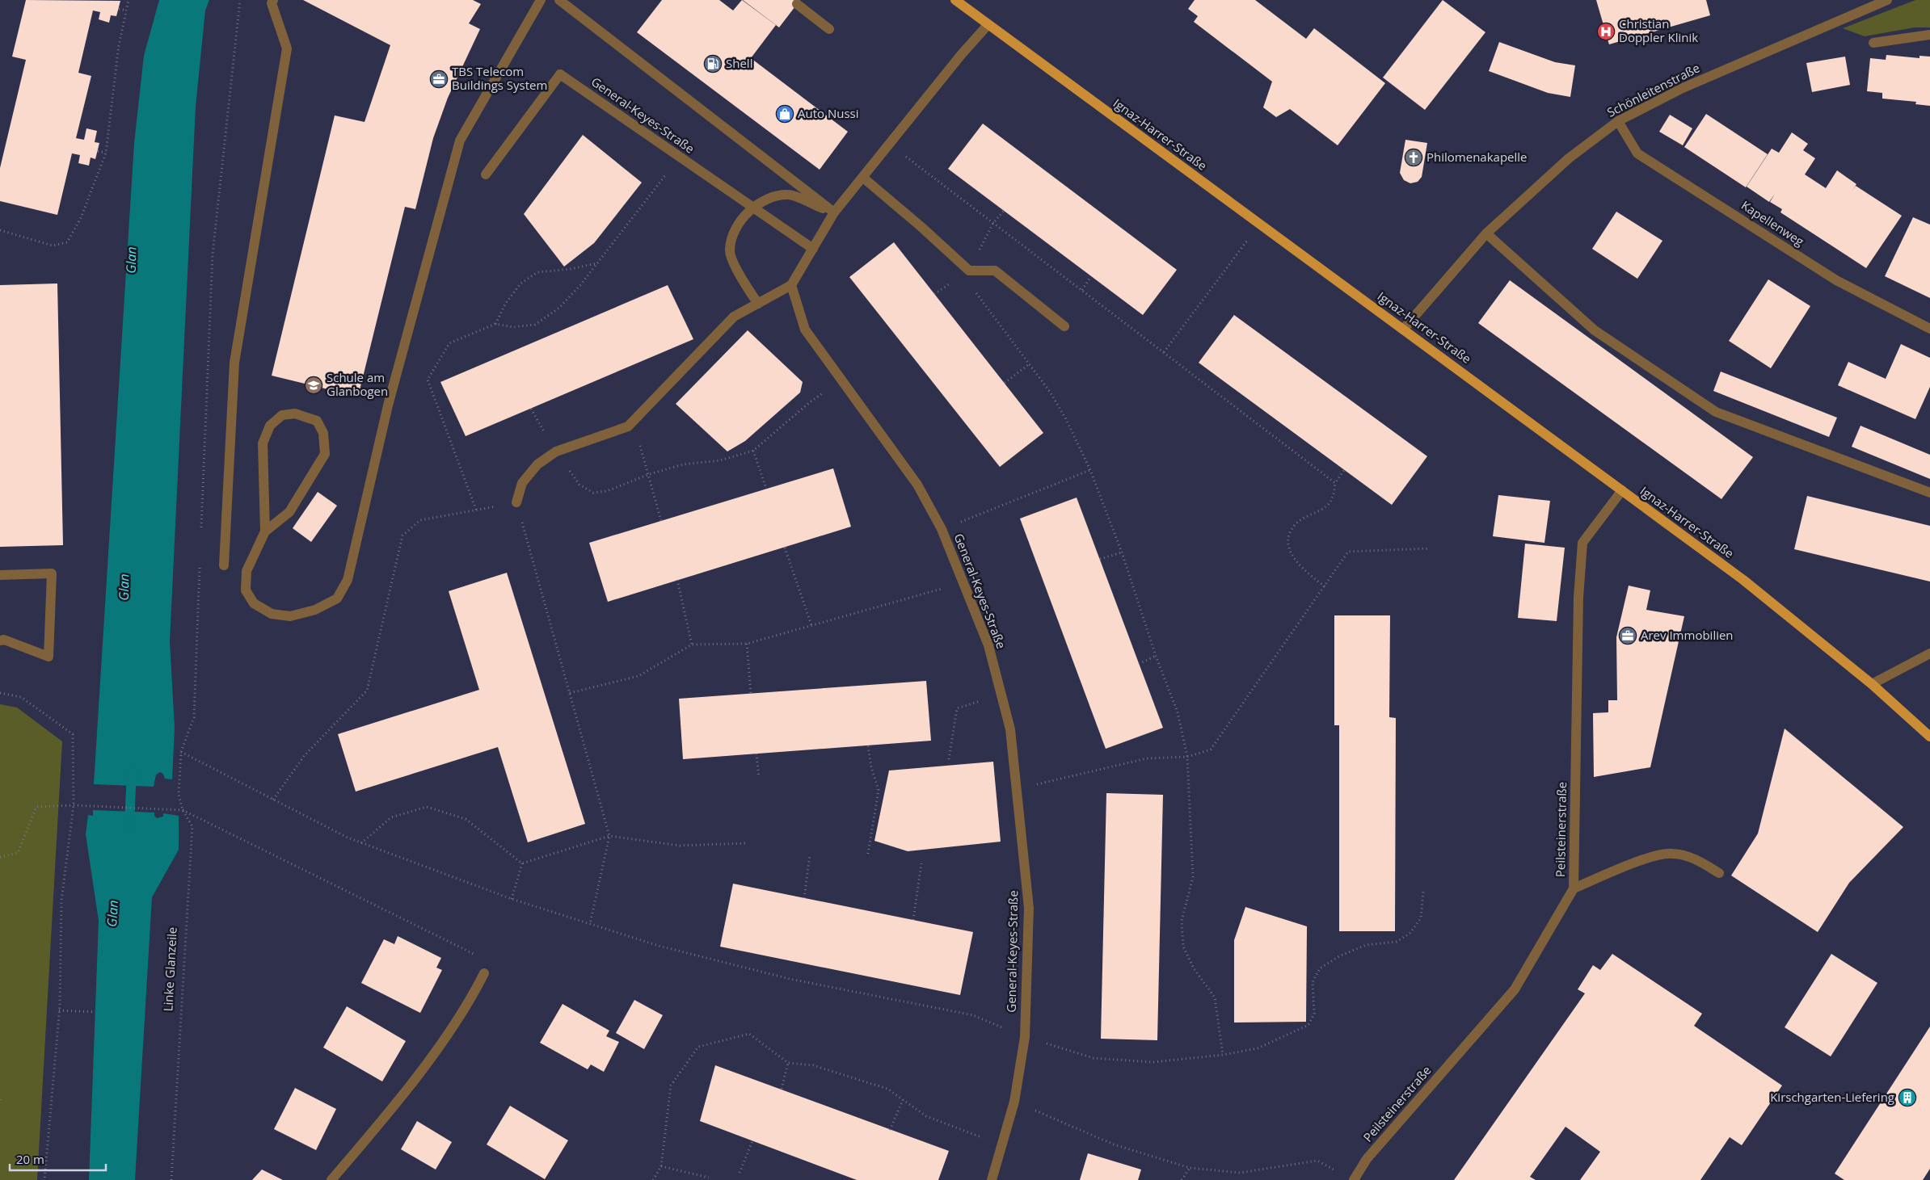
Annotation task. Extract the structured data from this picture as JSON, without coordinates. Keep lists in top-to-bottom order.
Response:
{
  "streets": {
    "main road": ["Ignaz-Harrer-Straße"],
    "street": [
      "Schönleitenstraße",
      "General-Keyes-Straße",
      "Kapellenweg",
      "Peilsteinerstraße"
    ],
    "path": ["Linke Glanzeile"]
  },
  "crossings": [
    ["Schönleitenstraße", "Ignaz-Harrer-Straße"],
    ["Schönleitenstraße", "Kapellenweg"],
    ["Ignaz-Harrer-Straße", "Peilsteinerstraße"]
  ],
  "water": ["Glan"],
  "places": {
    "hospital": ["Christian Doppler Klinik"],
    "fuel station": ["Shell"],
    "office": ["TBS Telecom Buildings System", "Arev Immobilien"],
    "shop": ["Auto Nussi"],
    "church": ["Philomenakapelle"],
    "school or university": ["Schule am Glanbogen"],
    "building": ["Kirschgarten-Liefering"]
  },
  "scale_bar": "20 m"
}
